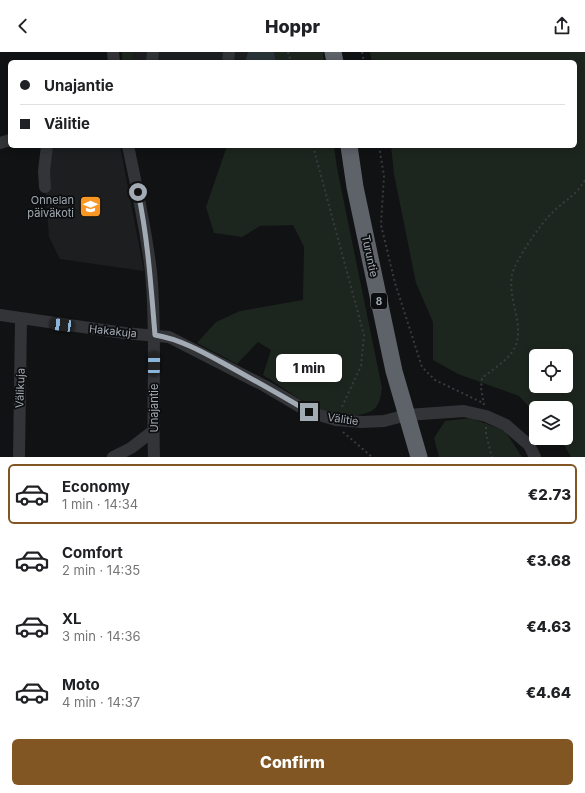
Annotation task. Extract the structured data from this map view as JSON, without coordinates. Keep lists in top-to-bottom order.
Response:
{
  "streets": {
    "highway": ["Turuntie", "8"],
    "street": [
      "Hakakuja",
      "Välikuja",
      "Unajantie",
      "Välitie"
    ]
  },
  "crossings": [
    ["Turuntie", "Välitie"],
    ["Hakakuja", "Välikuja"],
    ["Hakakuja", "Unajantie"],
    ["Hakakuja", "Välitie"],
    ["Unajantie", "Välitie"]
  ],
  "places": {
    "school or university": ["Onnelan päiväkoti"]
  },
  "page": {
    "header": "Hoppr",
    "banner": ["Unajantie", "Välitie"],
    "bubble": "1 min",
    "list": [
      {
        "name": "Economy",
        "note": "1 min · 14:34",
        "value": "€2.73"
      },
      {
        "name": "Comfort",
        "note": "2 min · 14:35",
        "value": "€3.68"
      },
      {
        "name": "XL",
        "note": "3 min · 14:36",
        "value": "€4.63"
      },
      {
        "name": "Moto",
        "note": "4 min · 14:37",
        "value": "€4.64"
      }
    ],
    "buttons": "Confirm"
  }
}
